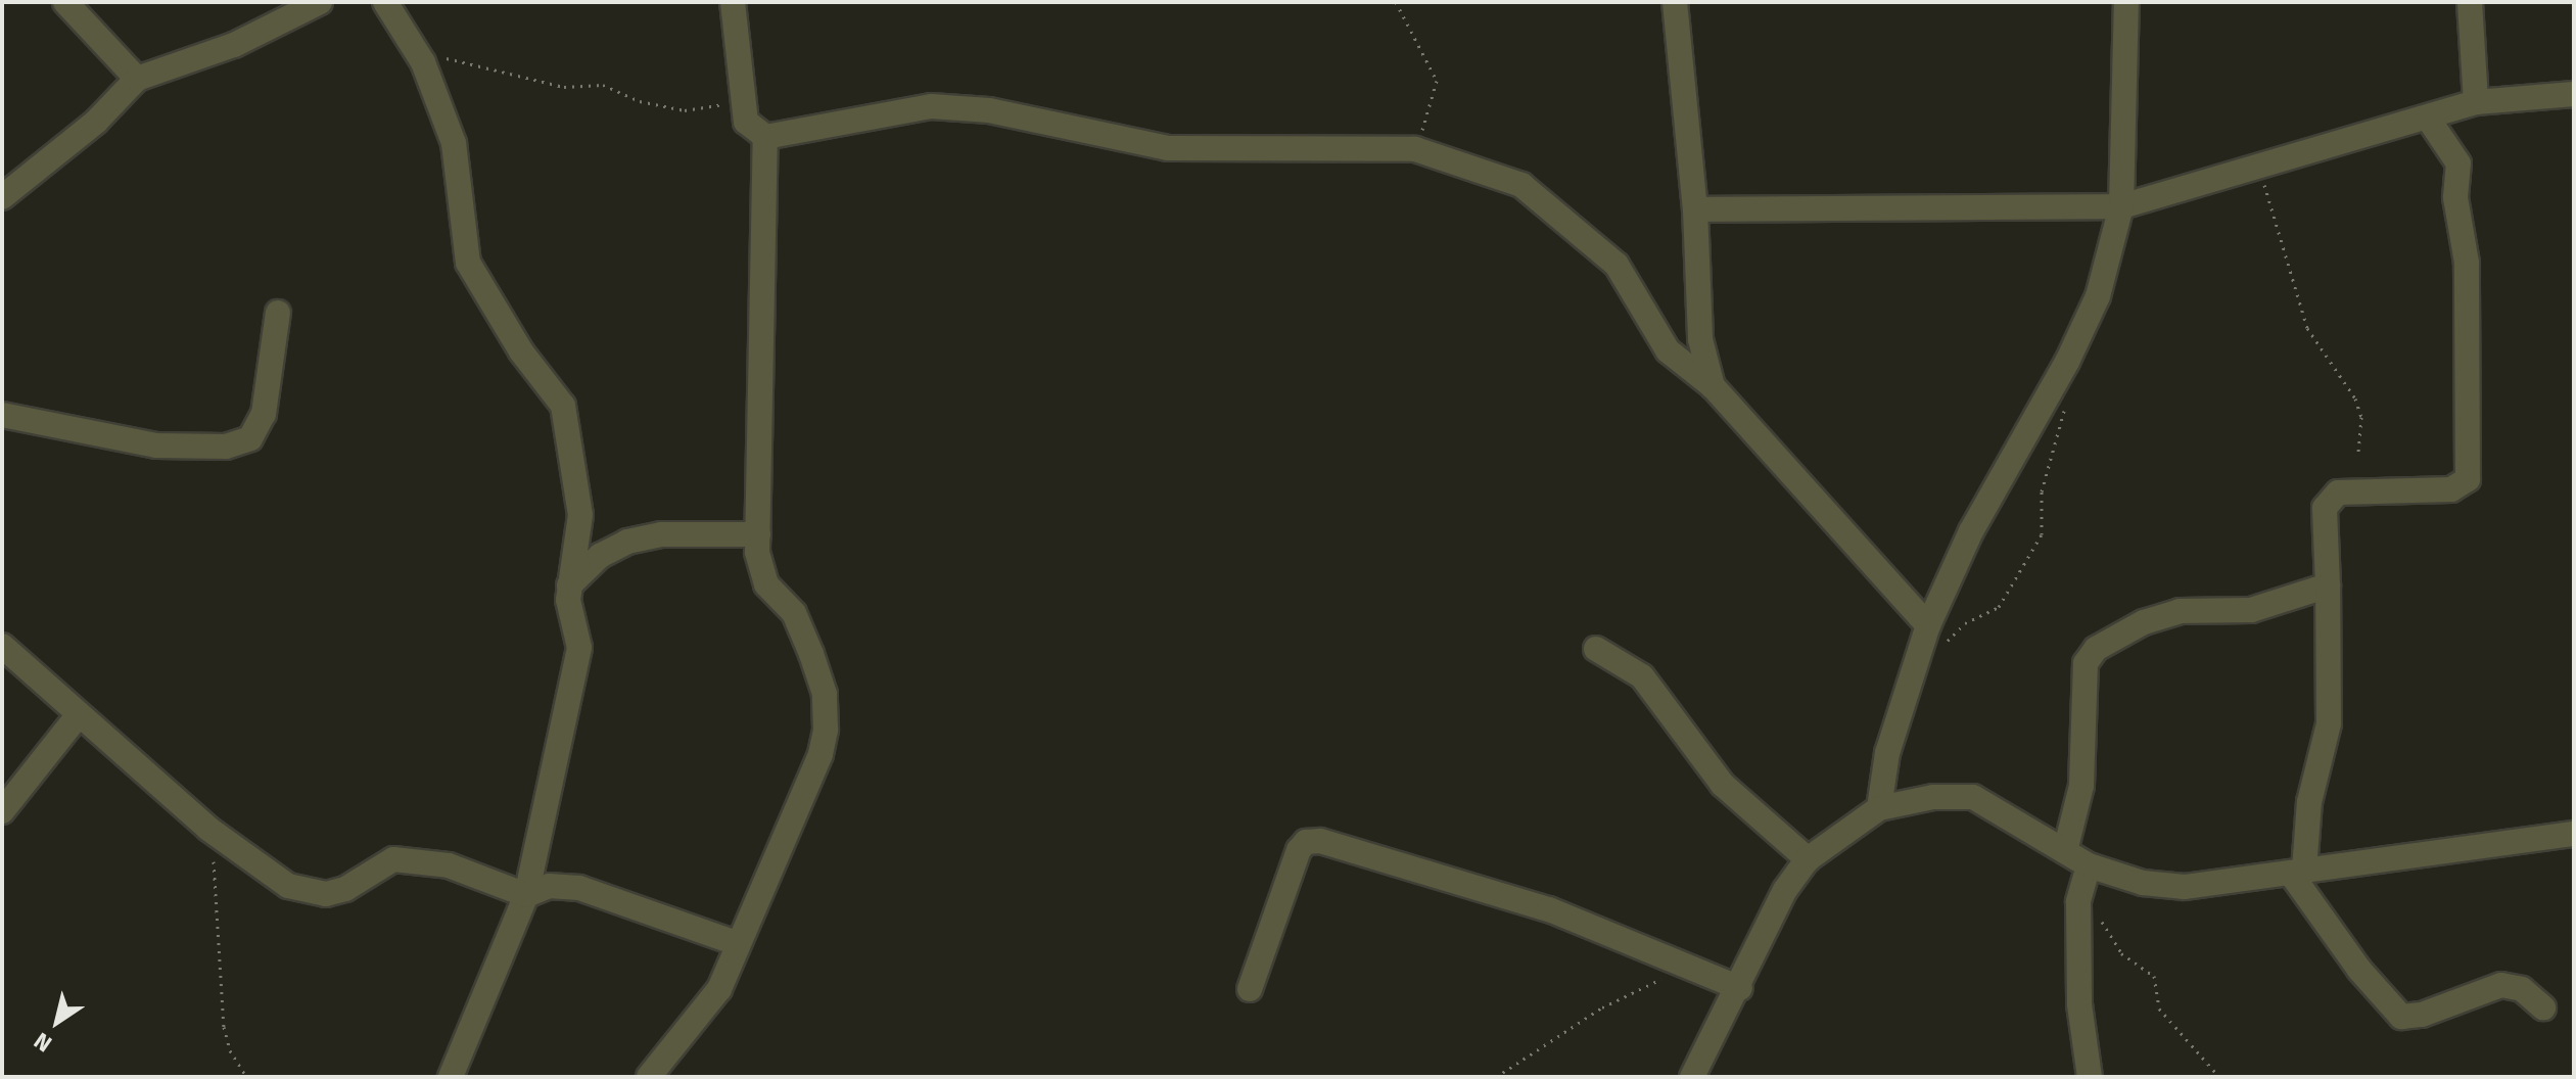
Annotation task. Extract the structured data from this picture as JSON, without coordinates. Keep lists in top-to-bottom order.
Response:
{
  "north": "bottom left"
}
